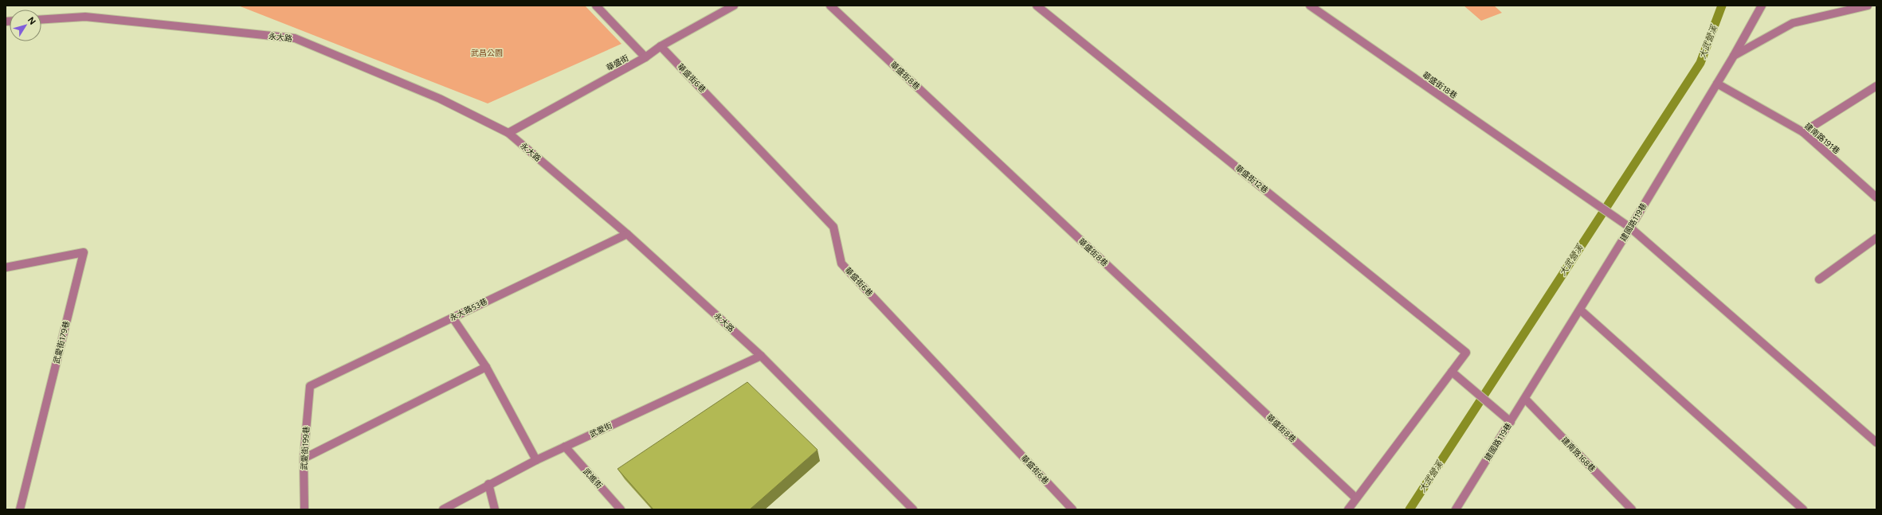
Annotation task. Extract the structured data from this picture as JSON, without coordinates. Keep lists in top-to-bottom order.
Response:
{
  "streets": {
    "street": [
      "永大路",
      "華盛街",
      "華盛街8巷",
      "華盛街6巷",
      "華盛街18巷",
      "建南路191巷",
      "華盛街12巷",
      "建國路119巷",
      "永大路53巷",
      "武愛街179巷",
      "武愛街",
      "武愛街199巷",
      "建南路168巷",
      "武進街"
    ]
  },
  "crossings": [
    ["永大路", "華盛街"],
    ["永大路", "永大路53巷"],
    ["永大路", "武愛街"],
    ["華盛街", "華盛街6巷"],
    ["華盛街18巷", "建國路119巷"],
    ["建南路191巷", "建國路119巷"],
    ["建國路119巷", "建南路168巷"],
    ["永大路53巷", "武愛街199巷"],
    ["武愛街", "武進街"]
  ],
  "water": ["大武營溪"],
  "parks": ["武昌公園"],
  "north": "top right"
}
